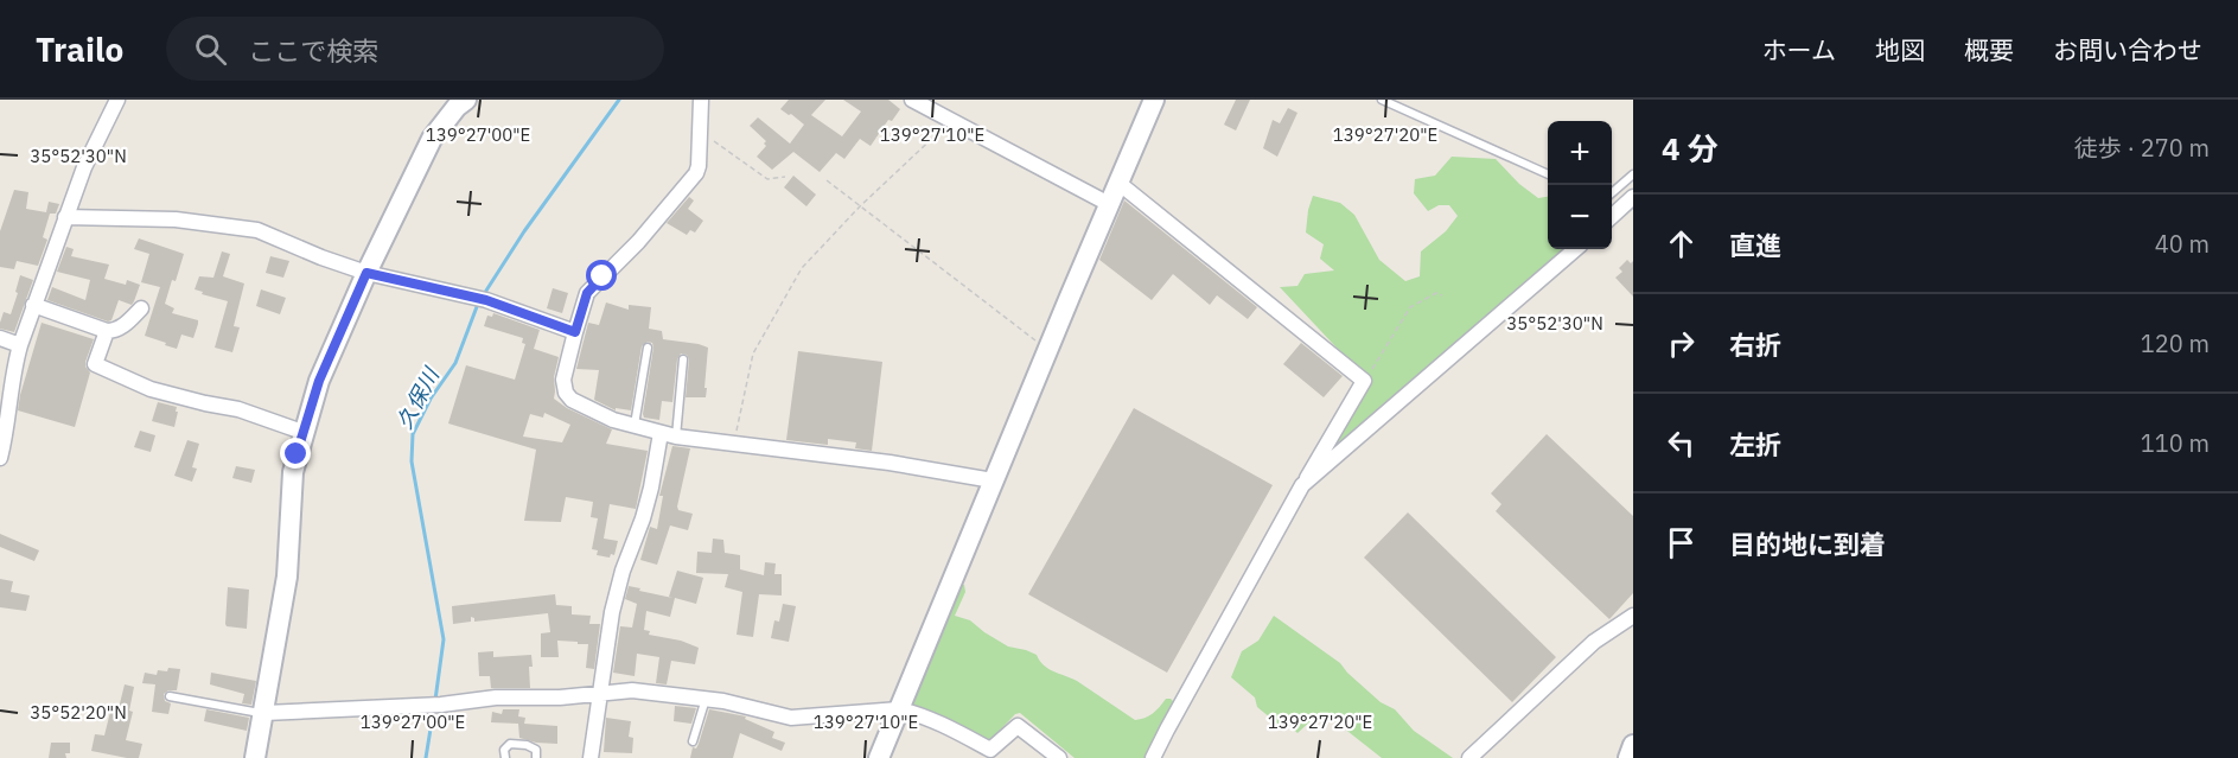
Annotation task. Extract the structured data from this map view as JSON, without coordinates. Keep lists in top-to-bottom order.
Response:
{
  "water": ["久保川"],
  "page": {
    "header": "Trailo",
    "search": "ここで検索",
    "nav": [
      "ホーム",
      "地図",
      "概要",
      "お問い合わせ"
    ],
    "heading": ["4 分", "徒歩 · 270 m"],
    "map_buttons": ["+", "−"],
    "list": [
      ["直進", "40 m"],
      ["右折", "120 m"],
      ["左折", "110 m"],
      "目的地に到着"
    ]
  },
  "coordinates": [
    "139°27'00\"E",
    "139°27'10\"E",
    "139°27'20\"E",
    "35°52'30\"N",
    "35°52'20\"N"
  ]
}
